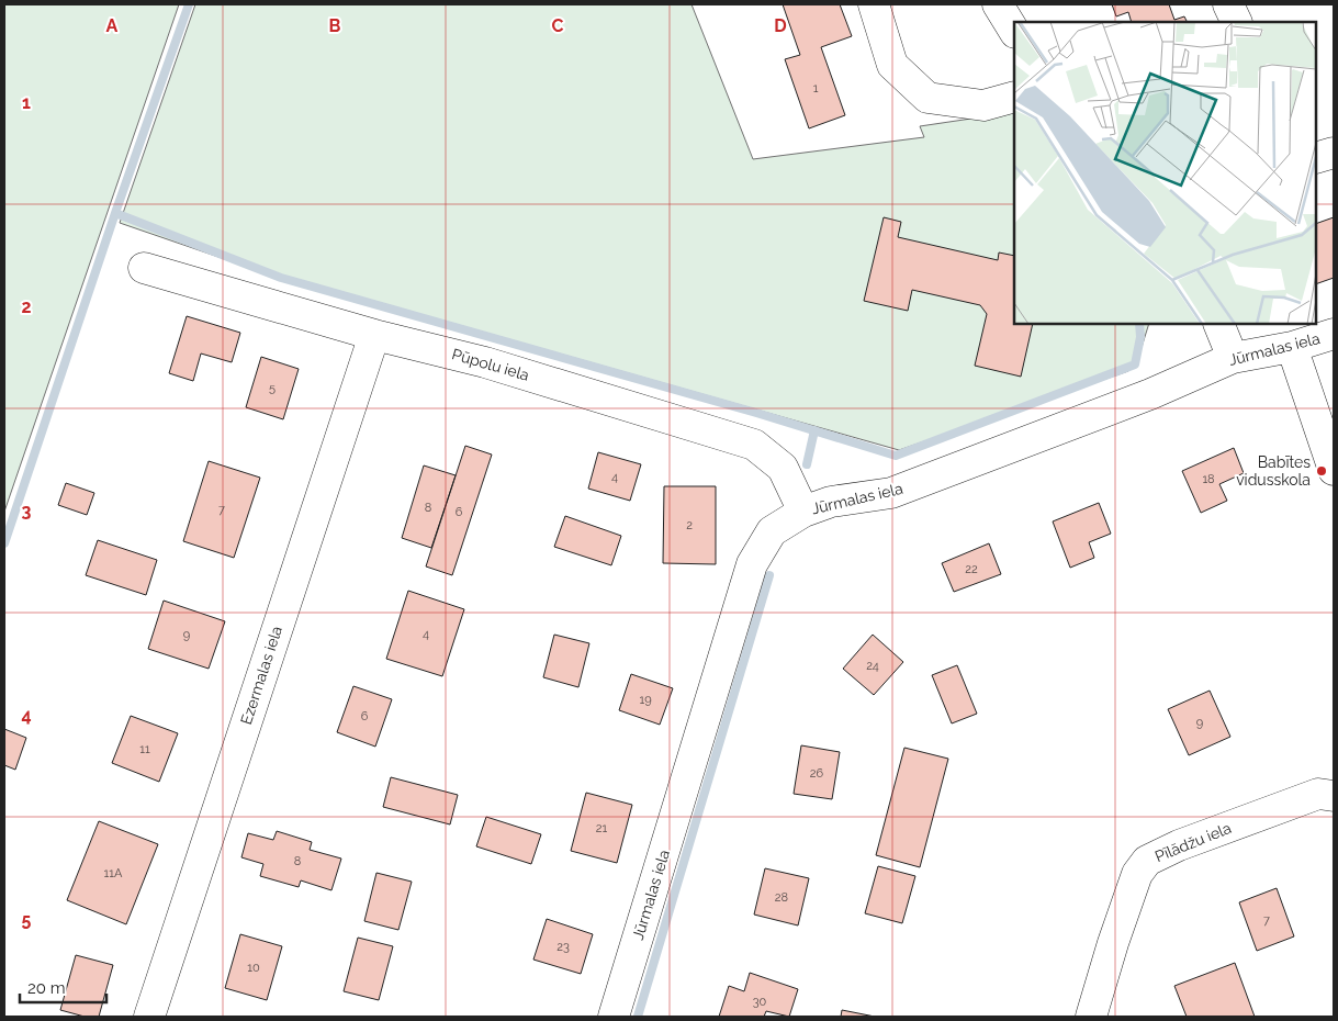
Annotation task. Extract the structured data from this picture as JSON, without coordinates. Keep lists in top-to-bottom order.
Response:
{
  "streets": {
    "street": [
      "Jūrmalas iela",
      "Pūpolu iela",
      "Ezermalas iela",
      "Pīlādžu iela"
    ]
  },
  "crossings": [
    ["Jūrmalas iela", "Pūpolu iela"],
    ["Pūpolu iela", "Ezermalas iela"]
  ],
  "places": ["Babītes vidusskola"],
  "house_numbers": [
    "1",
    "5",
    "4",
    "18",
    "8",
    "7",
    "6",
    "2",
    "22",
    "4",
    "9",
    "24",
    "19",
    "6",
    "9",
    "11",
    "26",
    "21",
    "8",
    "11A",
    "28",
    "7",
    "23",
    "10",
    "30"
  ],
  "scale_bar": "20 m",
  "grid": {
    "columns": [
      "A",
      "B",
      "C",
      "D"
    ],
    "rows": [
      "1",
      "2",
      "3",
      "4",
      "5"
    ]
  }
}
